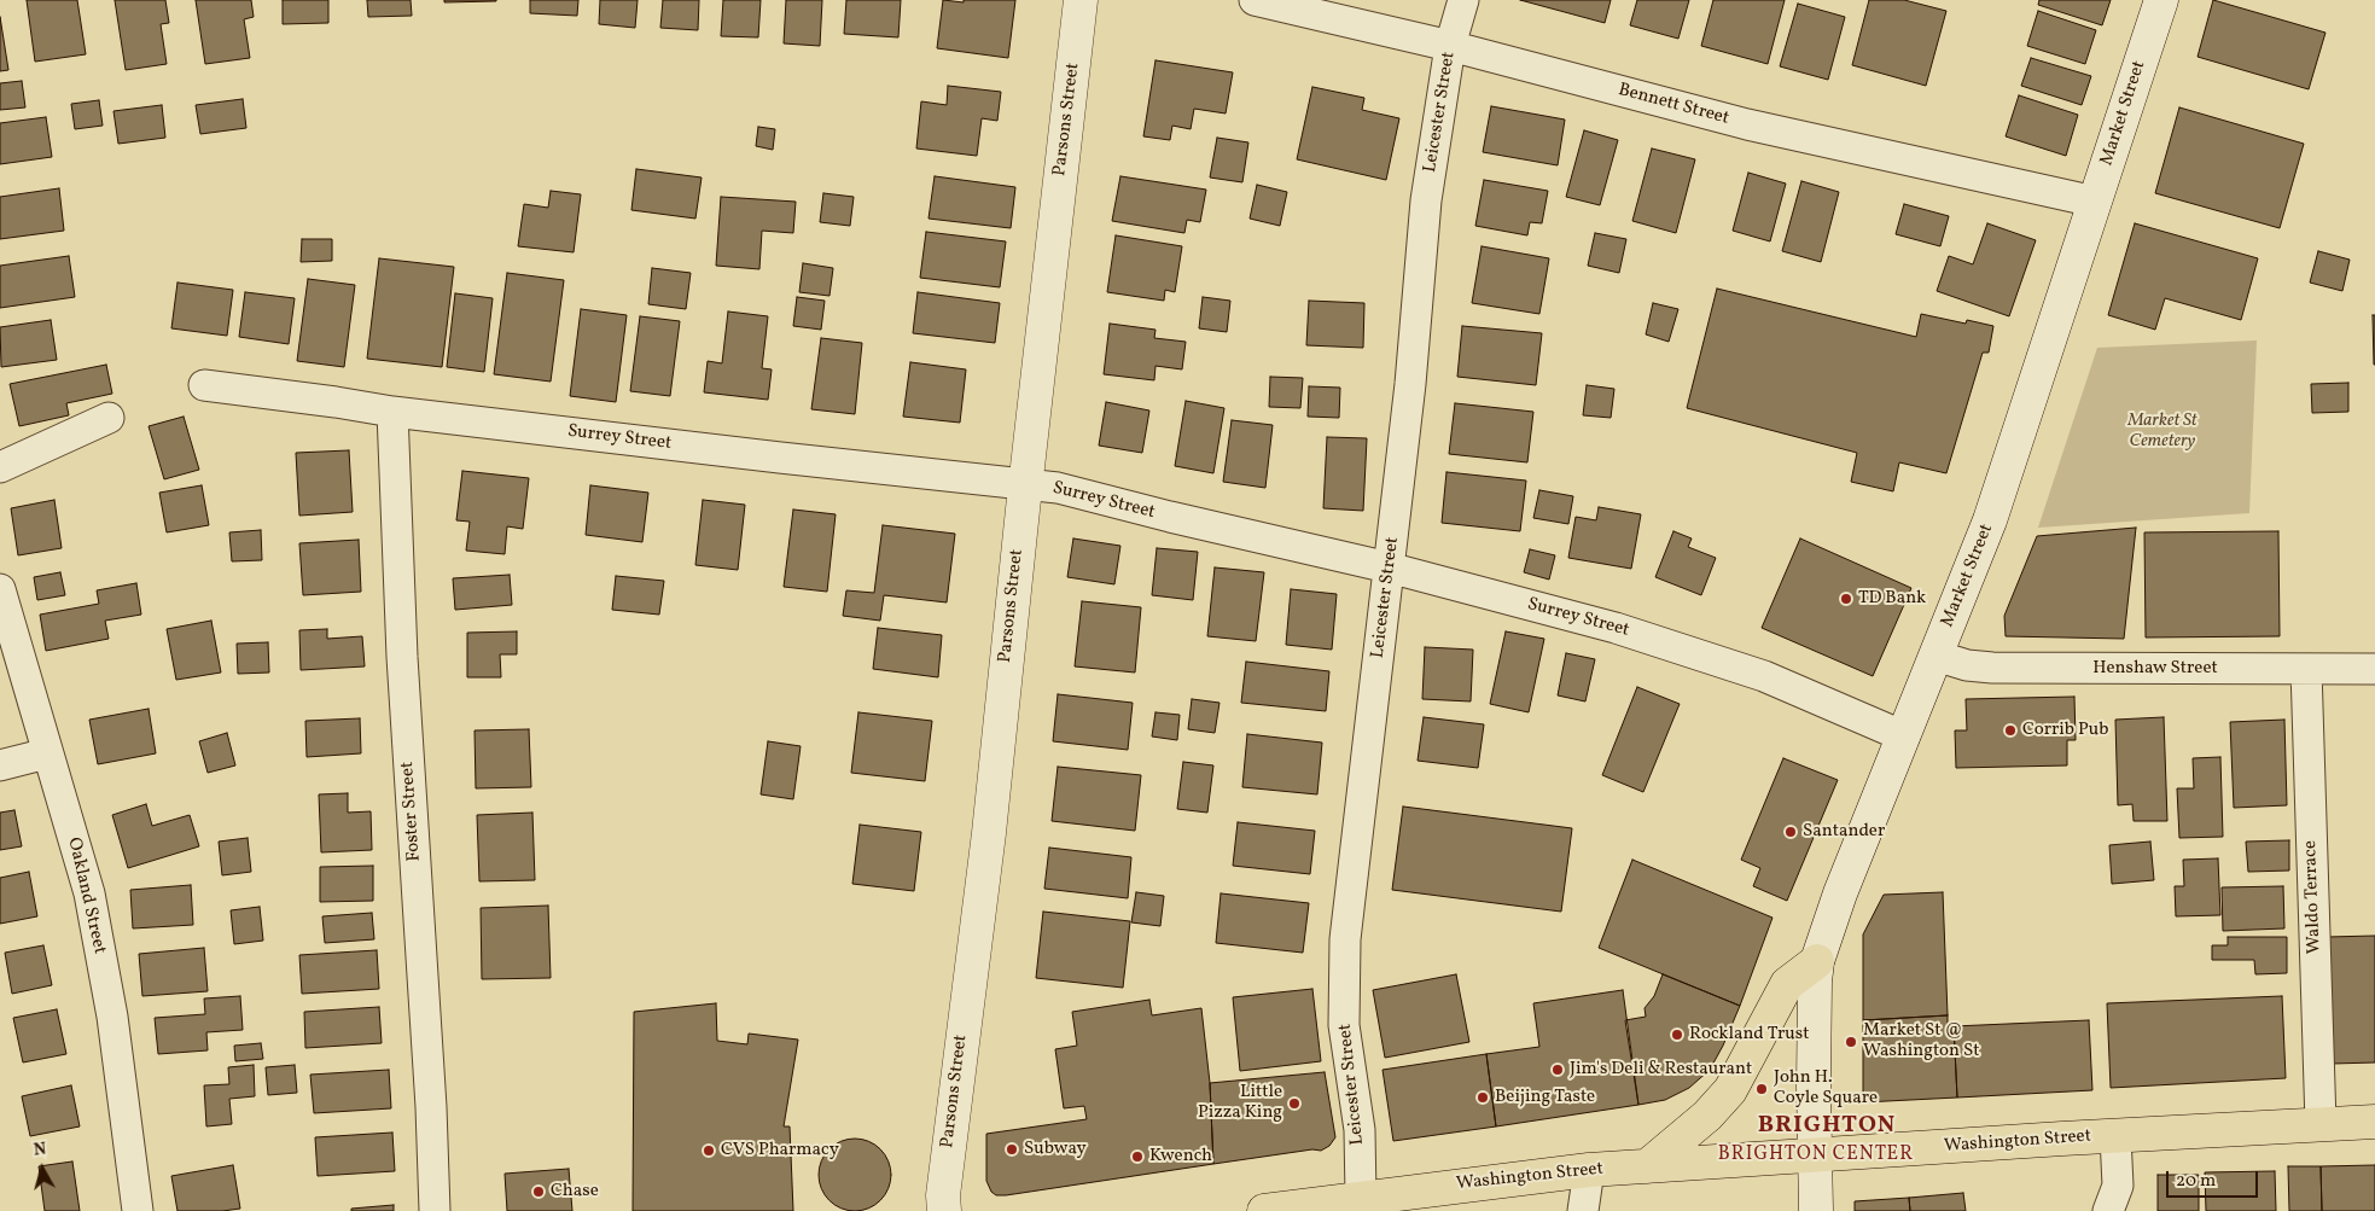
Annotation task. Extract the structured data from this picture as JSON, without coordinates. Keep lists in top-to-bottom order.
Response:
{
  "streets": {
    "main road": ["Market Street", "Parsons Street", "Washington Street"],
    "street": [
      "Bennett Street",
      "Leicester Street",
      "Surrey Street",
      "Henshaw Street",
      "Foster Street",
      "Oakland Street",
      "Waldo Terrace"
    ]
  },
  "crossings": [
    ["Bennett Street", "Leicester Street"],
    ["Bennett Street", "Market Street"],
    ["Leicester Street", "Surrey Street"],
    ["Leicester Street", "Washington Street"],
    ["Market Street", "Surrey Street"],
    ["Market Street", "Henshaw Street"],
    ["Market Street", "Washington Street"],
    ["Parsons Street", "Surrey Street"],
    ["Surrey Street", "Foster Street"],
    ["Henshaw Street", "Waldo Terrace"],
    ["Waldo Terrace", "Washington Street"]
  ],
  "districts": ["BRIGHTON", "BRIGHTON CENTER"],
  "parks": ["Market St Cemetery"],
  "places": [
    "TD Bank",
    "Corrib Pub",
    "Santander",
    "Rockland Trust",
    "Market St @ Washington St",
    "Jim's Deli & Restaurant",
    "John H. Coyle Square",
    "Beijing Taste",
    "Little Pizza King",
    "Subway",
    "CVS Pharmacy",
    "Kwench",
    "Chase"
  ],
  "scale_bar": "20 m",
  "north": "top"
}
